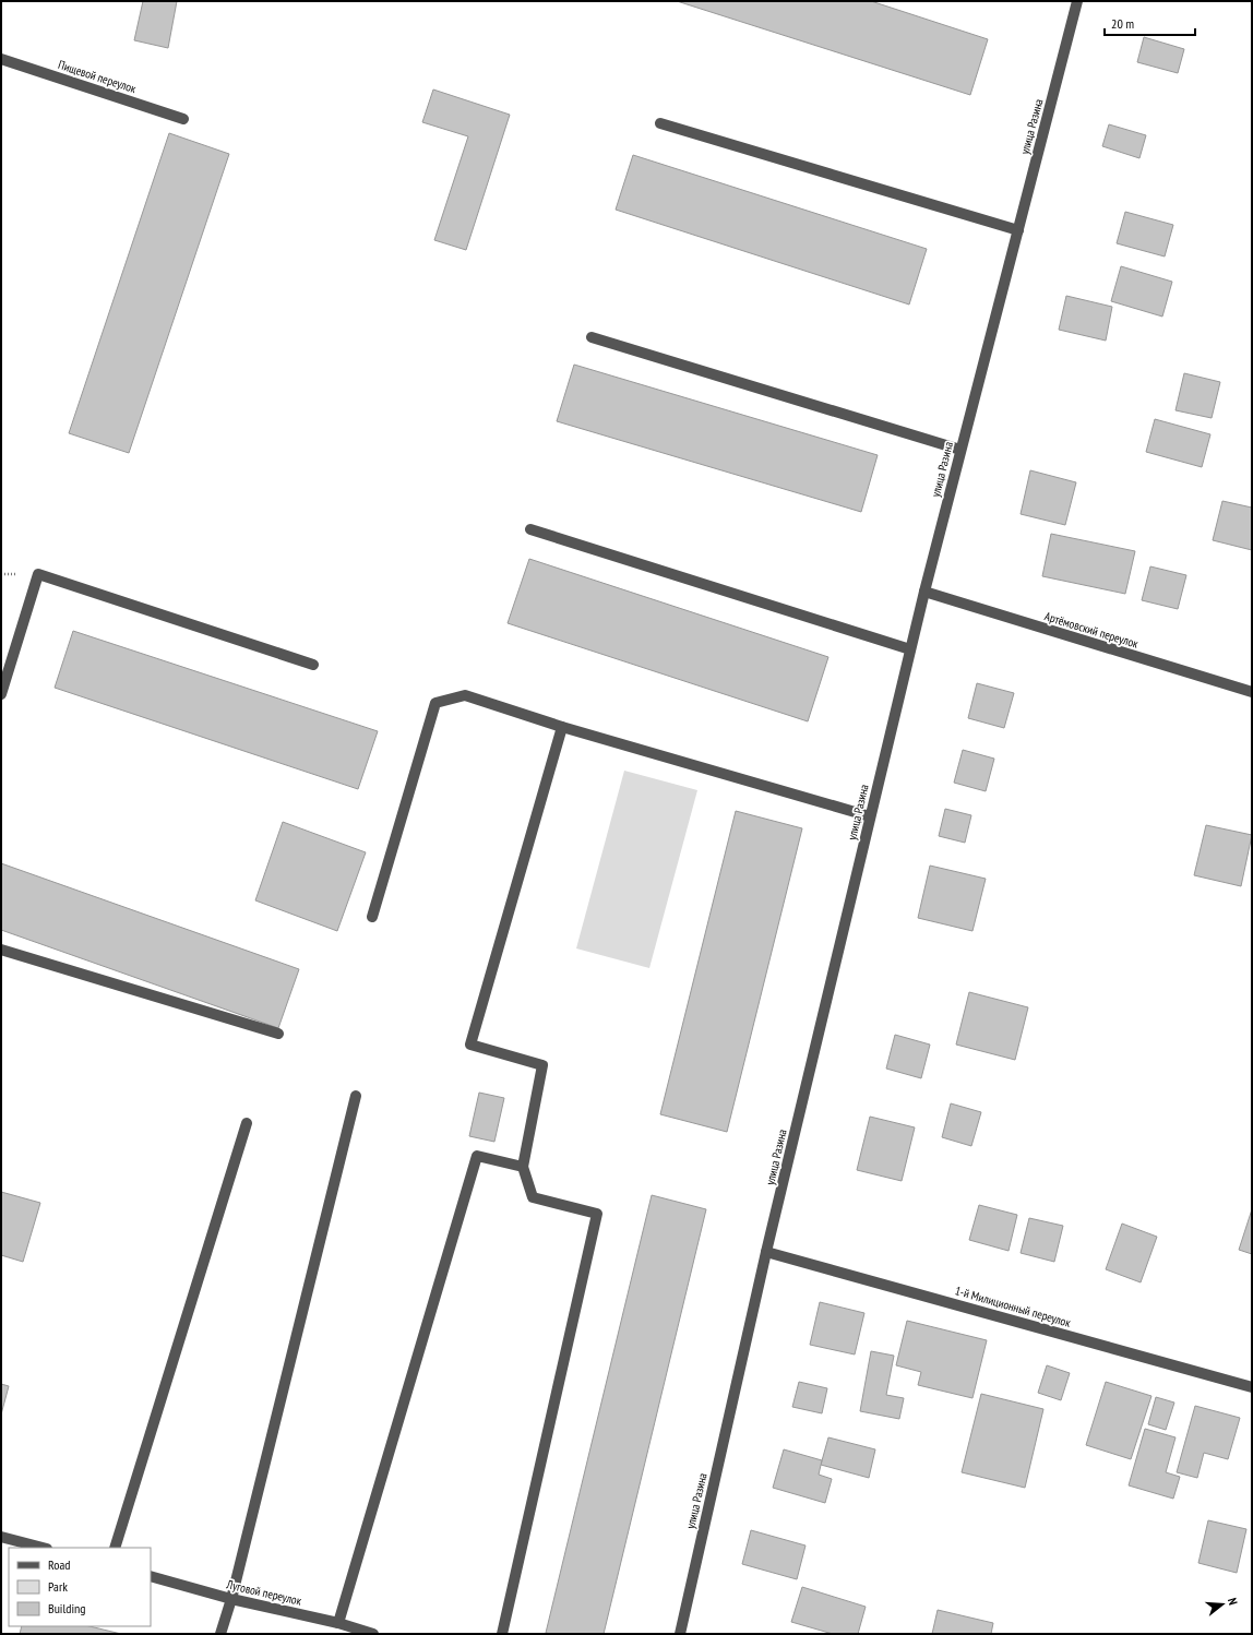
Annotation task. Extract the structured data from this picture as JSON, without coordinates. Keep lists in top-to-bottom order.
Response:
{
  "streets": {
    "street": [
      "Пищевой переулок",
      "улица Разина",
      "Артёмовский переулок",
      "1-й Милиционный переулок",
      "Луговой переулок"
    ]
  },
  "crossings": [
    ["улица Разина", "Артёмовский переулок"],
    ["улица Разина", "1-й Милиционный переулок"]
  ],
  "legend": ["Road", "Park", "Building"],
  "scale_bar": "20 m",
  "north": "right"
}
